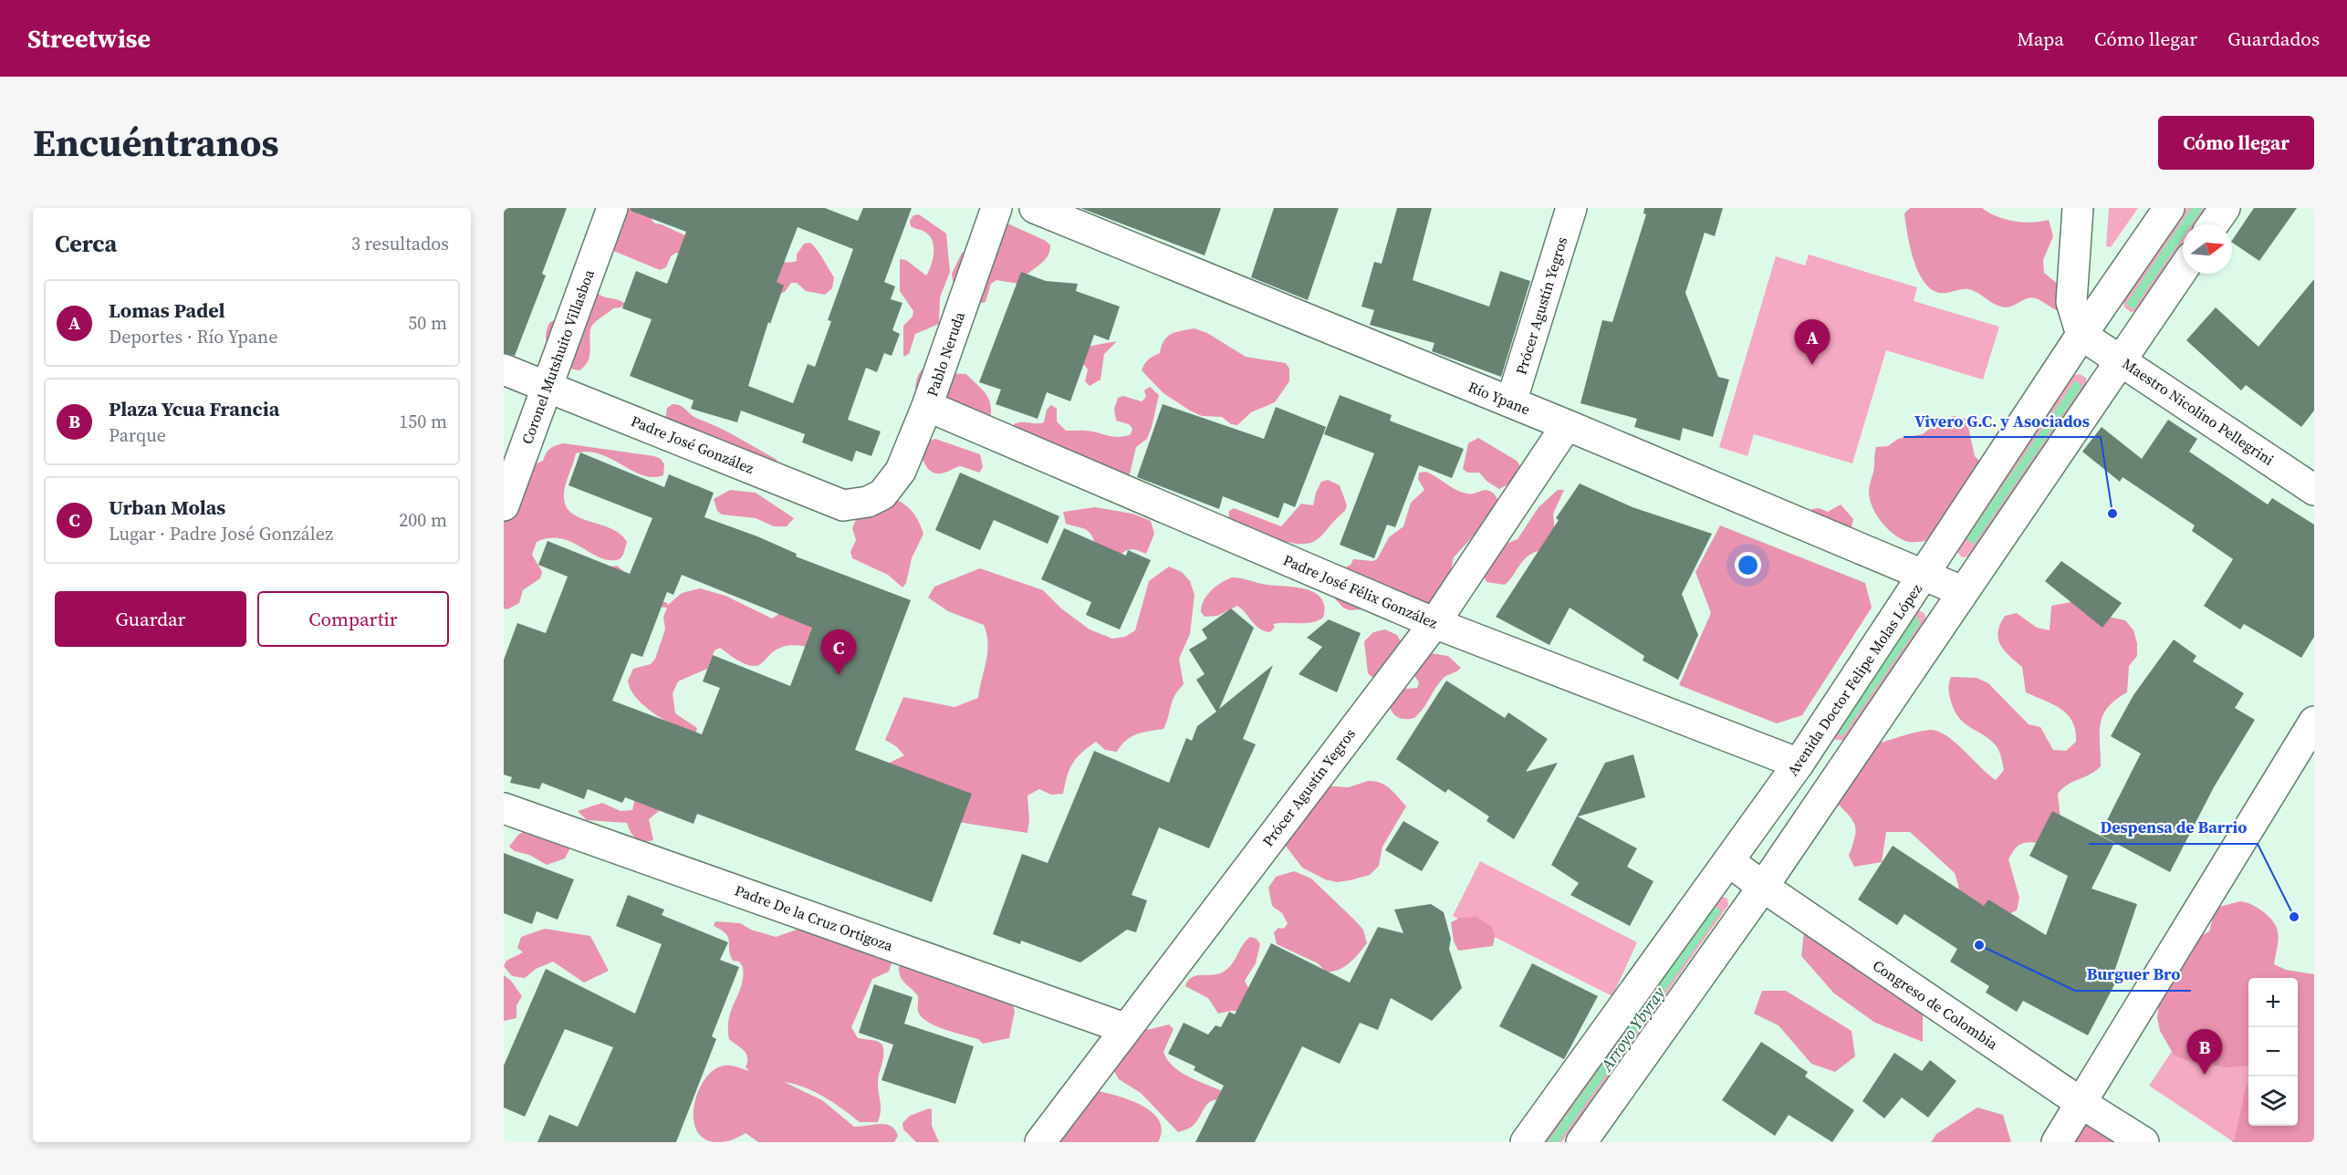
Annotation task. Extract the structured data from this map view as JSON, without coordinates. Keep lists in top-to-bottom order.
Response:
{
  "streets": {
    "street": [
      "Prócer Agustín Yegros",
      "Pablo Neruda",
      "Coronel Mutshuito Villasboa",
      "Río Ypane",
      "Maestro Nicolino Pellegrini",
      "Padre José González",
      "Padre José Félix González",
      "Avenida Doctor Felipe Molas López",
      "Padre De la Cruz Ortigoza",
      "Congreso de Colombia"
    ]
  },
  "crossings": [
    ["Prócer Agustín Yegros", "Río Ypane"],
    ["Prócer Agustín Yegros", "Padre José Félix González"],
    ["Prócer Agustín Yegros", "Padre De la Cruz Ortigoza"],
    ["Pablo Neruda", "Padre José González"],
    ["Pablo Neruda", "Padre José Félix González"],
    ["Coronel Mutshuito Villasboa", "Padre José González"],
    ["Río Ypane", "Avenida Doctor Felipe Molas López"],
    ["Maestro Nicolino Pellegrini", "Avenida Doctor Felipe Molas López"],
    ["Padre José Félix González", "Avenida Doctor Felipe Molas López"],
    ["Avenida Doctor Felipe Molas López", "Congreso de Colombia"]
  ],
  "water": ["Arroyo Ybyray"],
  "places": ["Vivero G.C. y Asociados", "Despensa de Barrio", "Burguer Bro"],
  "north": "right",
  "page": {
    "header": "Streetwise",
    "nav": ["Mapa", "Cómo llegar", "Guardados"],
    "title": "Encuéntranos",
    "buttons": [
      "Cómo llegar",
      ["Guardar", "Compartir"]
    ],
    "heading": ["Cerca", "3 resultados"],
    "list": [
      {
        "mark": "A",
        "name": "Lomas Padel",
        "note": "Deportes · Río Ypane",
        "value": "50 m"
      },
      {
        "mark": "B",
        "name": "Plaza Ycua Francia",
        "note": "Parque",
        "value": "150 m"
      },
      {
        "mark": "C",
        "name": "Urban Molas",
        "note": "Lugar · Padre José González",
        "value": "200 m"
      }
    ],
    "pins": ["A", "C", "B"],
    "map_buttons": ["+", "−"]
  }
}
